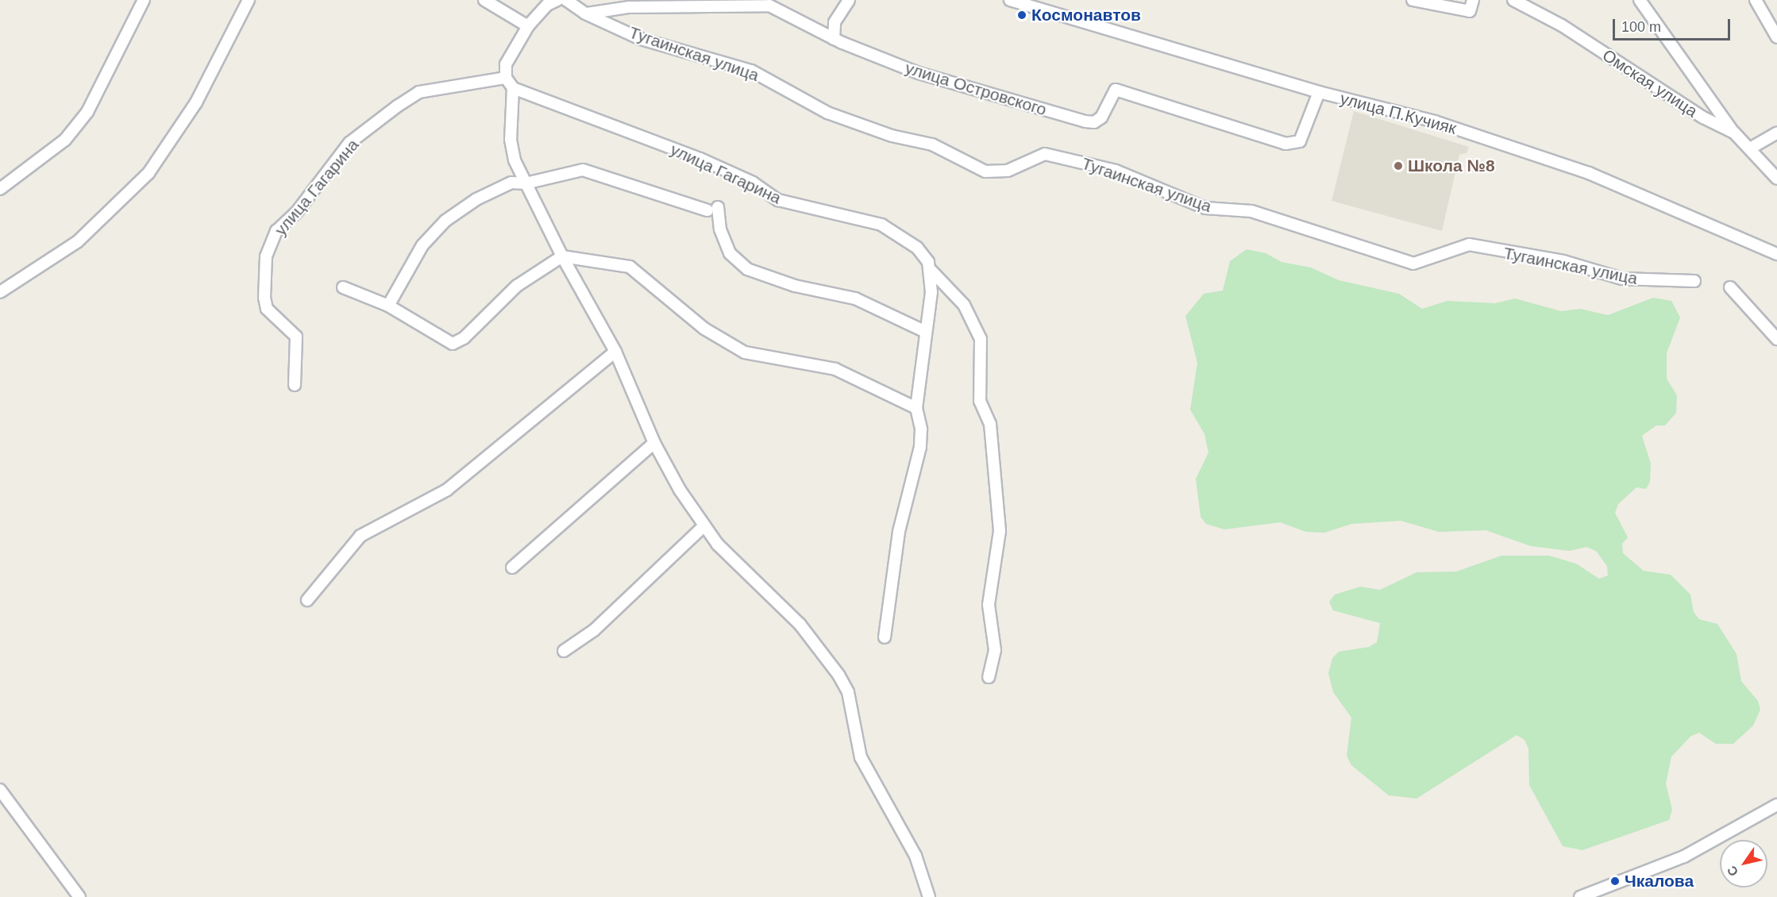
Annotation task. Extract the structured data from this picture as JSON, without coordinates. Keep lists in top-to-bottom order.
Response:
{
  "streets": {
    "street": [
      "Тугаинская улица",
      "Омская улица",
      "улица Островского",
      "улица П.Кучияк",
      "улица Гагарина"
    ]
  },
  "crossings": [
    ["Тугаинская улица", "улица Островского"],
    ["улица Островского", "улица П.Кучияк"]
  ],
  "places": ["Космонавтов", "Школа №8", "Чкалова"],
  "scale_bar": "100 m",
  "north": "bottom left"
}
